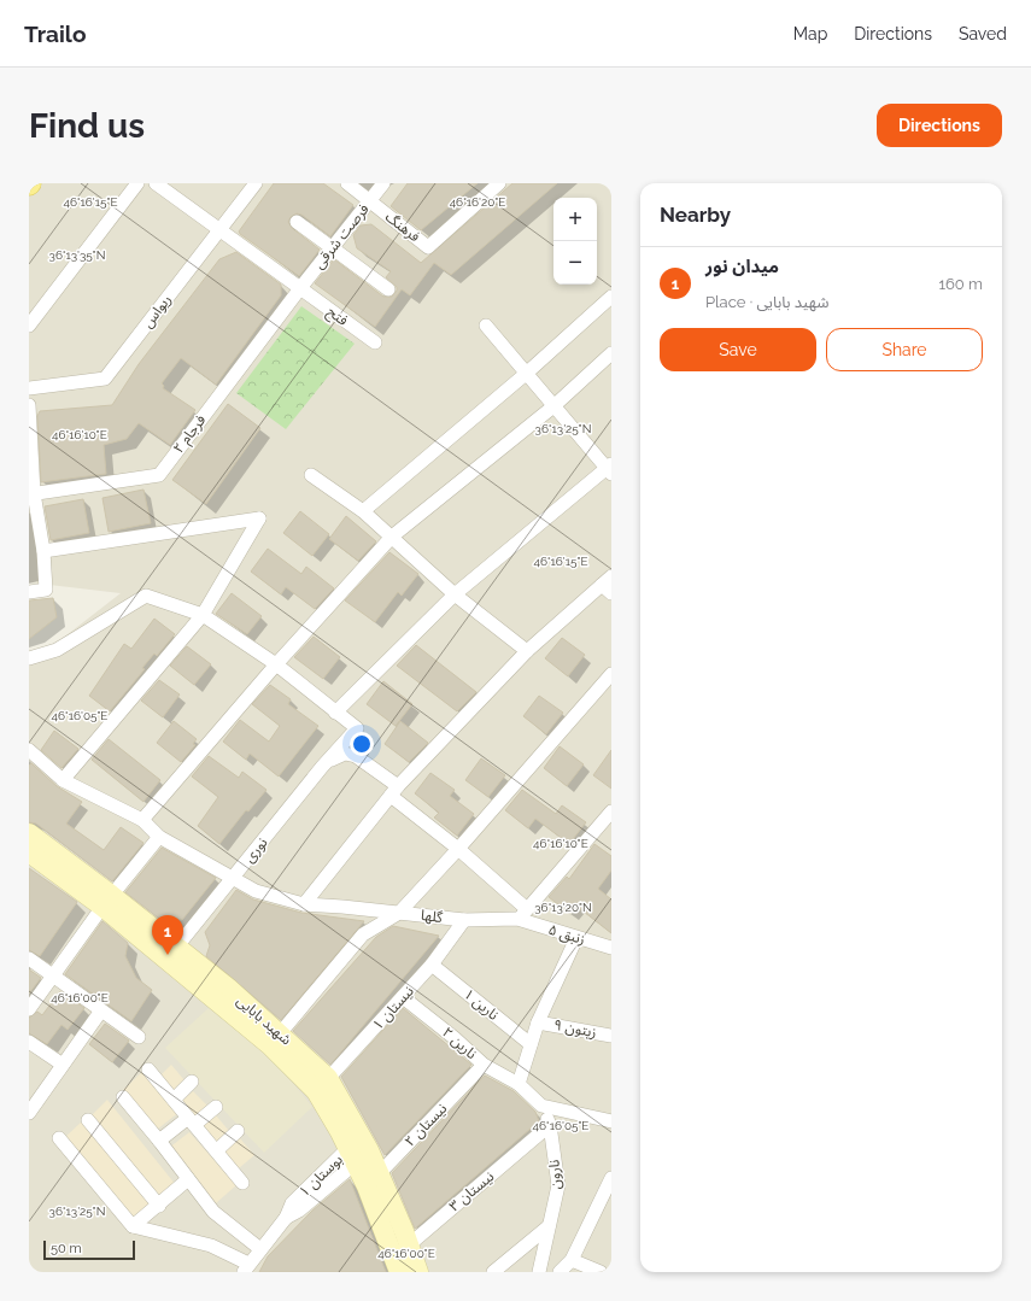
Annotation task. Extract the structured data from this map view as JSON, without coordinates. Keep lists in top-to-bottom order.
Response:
{
  "streets": {
    "main road": ["شهید بابایی"],
    "street": [
      "فرهنگ",
      "فرصت شرقی",
      "ریواس",
      "فتح",
      "فرجام ۲",
      "نوری",
      "گلها",
      "زنبق ۵",
      "نارین ۱",
      "نیستان ۱",
      "زیتون ۹",
      "نارین ۲",
      "نیستان ۲",
      "نارون",
      "بوستان ۱",
      "نیستان ۳"
    ]
  },
  "crossings": [
    ["فرهنگ", "فرصت شرقی"],
    ["فرصت شرقی", "فتح"],
    ["فرصت شرقی", "فرجام ۲"],
    ["ریواس", "فتح"],
    ["فتح", "فرجام ۲"],
    ["نوری", "گلها"],
    ["نوری", "شهید بابایی"],
    ["گلها", "زنبق ۵"],
    ["گلها", "نیستان ۱"],
    ["زنبق ۵", "نیستان ۱"],
    ["نارین ۱", "نیستان ۱"],
    ["نیستان ۱", "شهید بابایی"],
    ["نیستان ۱", "نارین ۲"],
    ["شهید بابایی", "نیستان ۲"],
    ["شهید بابایی", "بوستان ۱"],
    ["شهید بابایی", "نیستان ۳"],
    ["نارین ۲", "نیستان ۲"],
    ["نارین ۲", "نارون"],
    ["نارون", "نیستان ۳"]
  ],
  "scale_bar": "50 m",
  "page": {
    "header": "Trailo",
    "nav": ["Map", "Directions", "Saved"],
    "buttons": [
      "Directions",
      ["Save", "Share"]
    ],
    "title": "Find us",
    "heading": "Nearby",
    "map_buttons": ["+", "−"],
    "list": [
      {
        "mark": "1",
        "name": "میدان نور",
        "note": "Place · شهید بابایی",
        "value": "160 m"
      }
    ],
    "pins": "1",
    "scale": "50 m"
  },
  "coordinates": [
    "46°16'20\"E",
    "46°16'15\"E",
    "36°13'35\"N",
    "36°13'25\"N",
    "46°16'10\"E",
    "46°16'05\"E",
    "36°13'20\"N",
    "46°16'00\"E"
  ]
}
